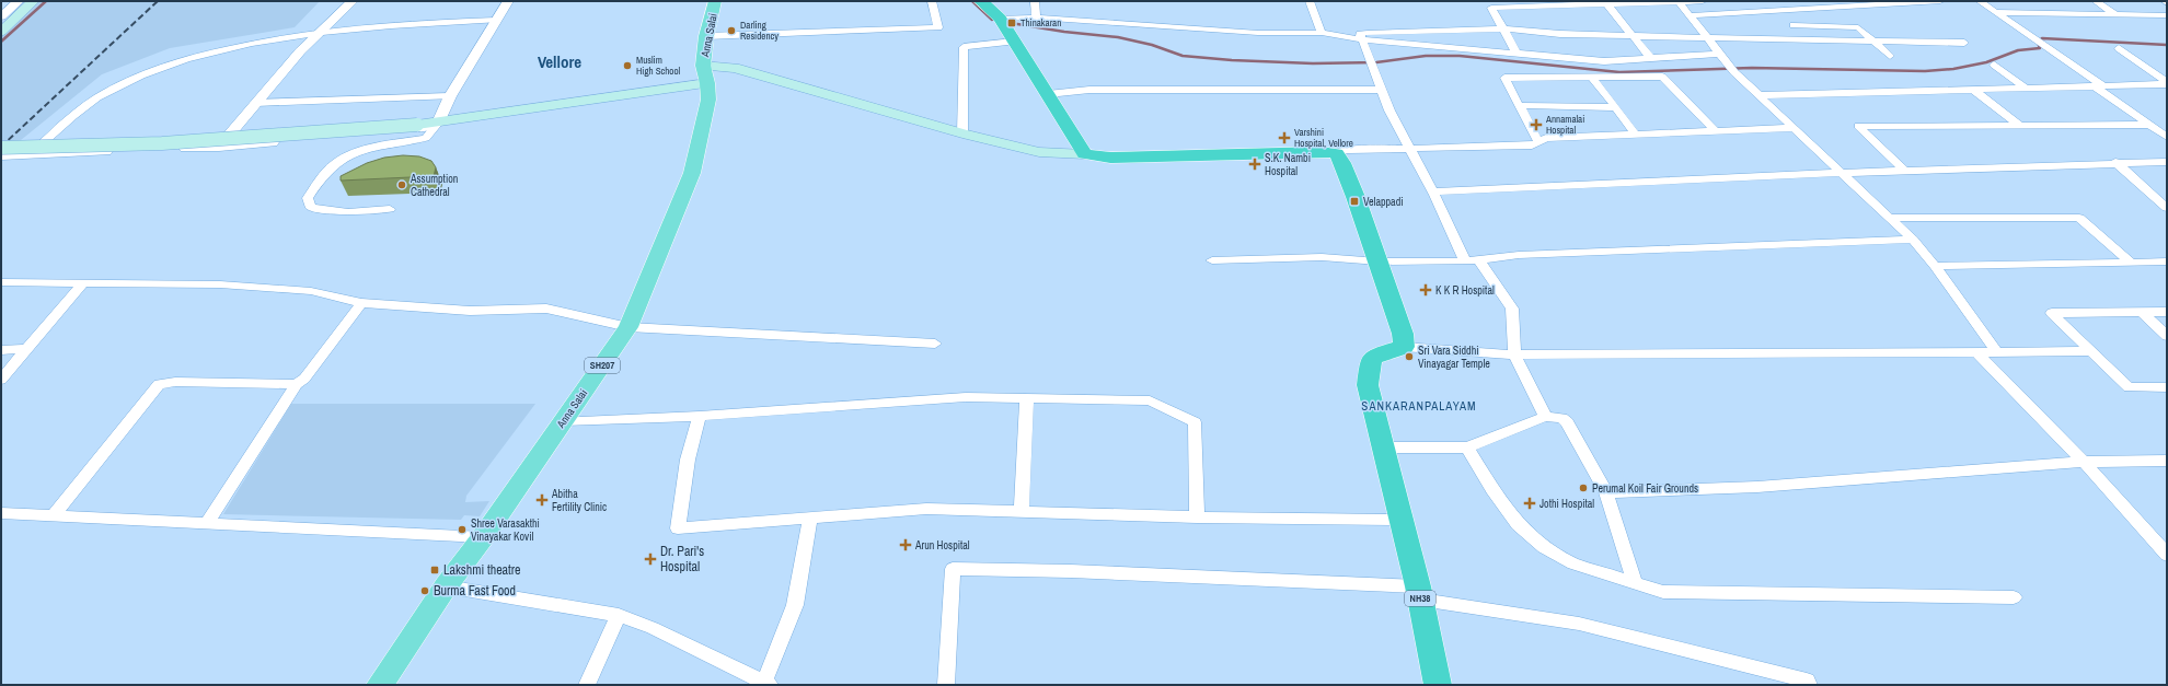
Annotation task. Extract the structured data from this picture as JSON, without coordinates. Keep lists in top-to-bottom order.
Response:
{
  "streets": {
    "highway": ["NH38"],
    "main road": ["Anna Salai", "SH207"]
  },
  "districts": ["Vellore", "SANKARANPALAYAM"],
  "places": {
    "transit": ["Thinakaran", "Velappadi", "Lakshmi theatre"],
    "other": [
      "Darling Residency",
      "Muslim High School",
      "Assumption Cathedral",
      "Sri Vara Siddhi Vinayagar Temple",
      "Perumal Koil Fair Grounds",
      "Shree Varasakthi Vinayakar Kovil",
      "Burma Fast Food"
    ],
    "health": [
      "Annamalai Hospital",
      "Varshini Hospital, Vellore",
      "S.K. Nambi Hospital",
      "K K R Hospital",
      "Abitha Fertility Clinic",
      "Jothi Hospital",
      "Arun Hospital",
      "Dr. Pari's Hospital"
    ]
  }
}
